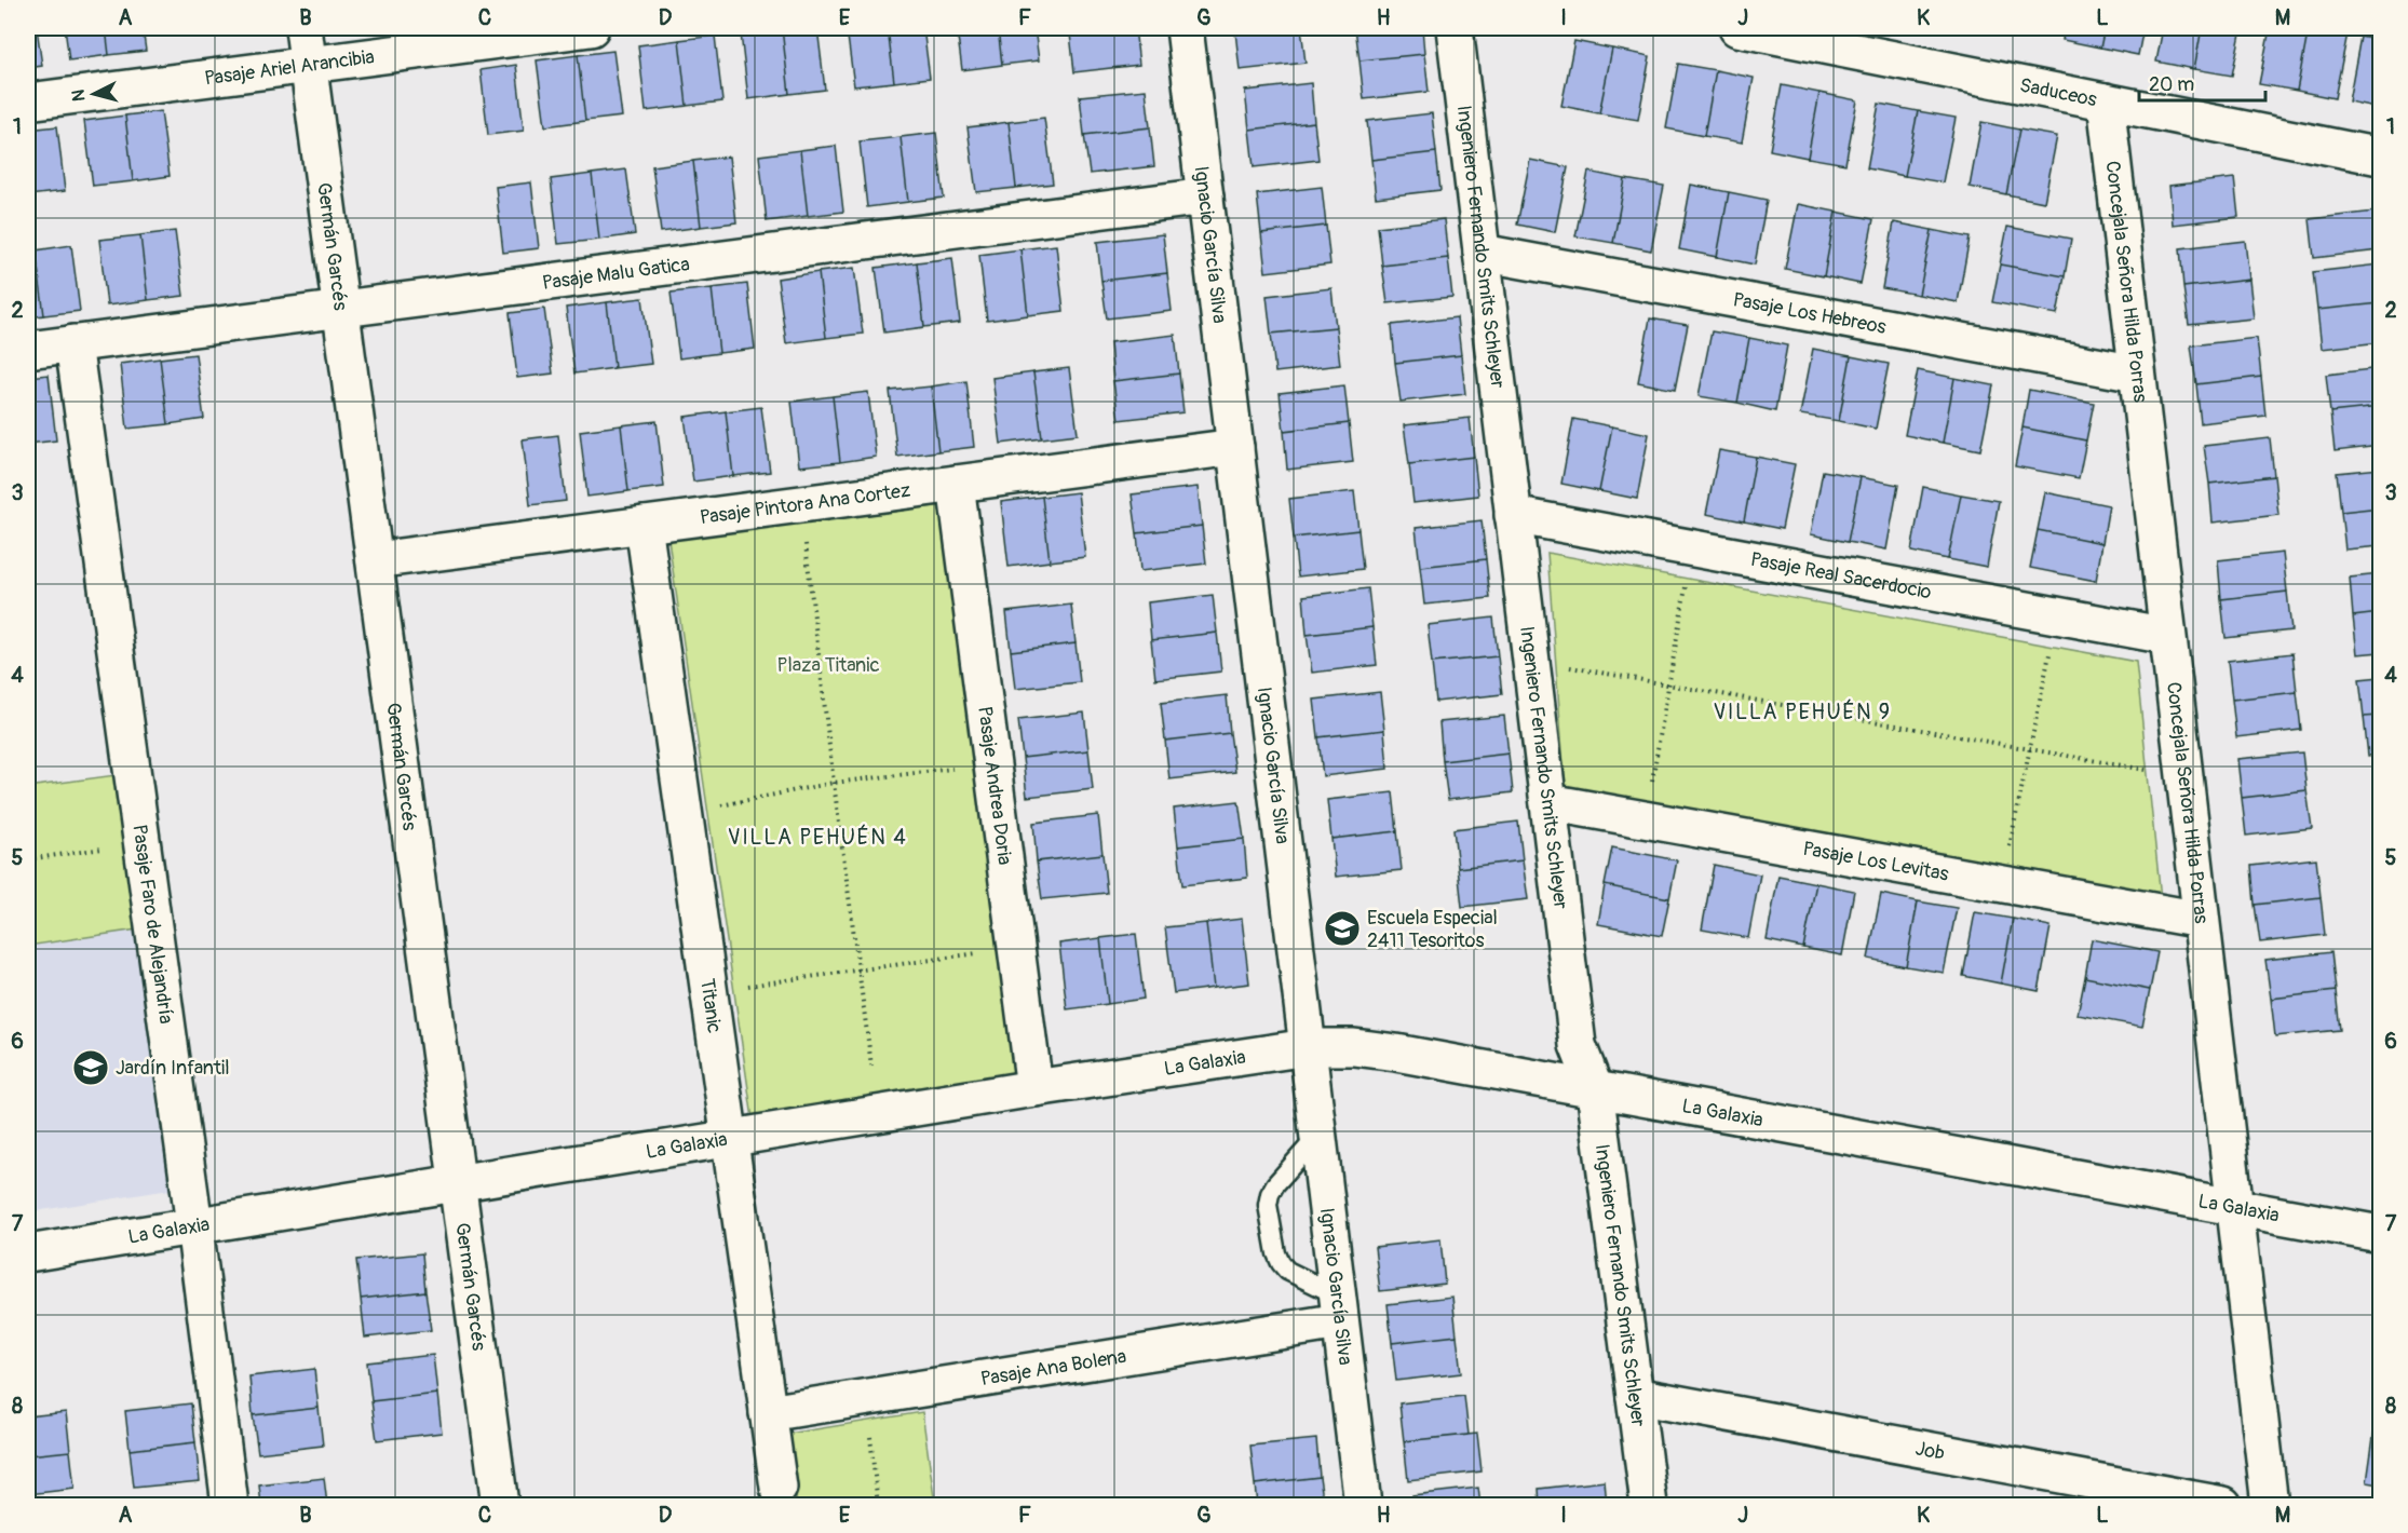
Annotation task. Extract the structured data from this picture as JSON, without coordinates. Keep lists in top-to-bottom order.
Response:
{
  "streets": {
    "street": [
      "Pasaje Ariel Arancibia",
      "Saduceos",
      "Ignacio García Silva",
      "Germán Garcés",
      "Ingeniero Fernando Smits Schleyer",
      "Pasaje Malu Gatica",
      "Concejala Señora Hilda Porras",
      "Pasaje Los Hebreos",
      "Pasaje Pintora Ana Cortez",
      "Pasaje Real Sacerdocio",
      "Pasaje Andrea Doria",
      "Pasaje Los Levitas",
      "Pasaje Faro de Alejandría",
      "Titanic",
      "La Galaxia",
      "Pasaje Ana Bolena",
      "Job"
    ]
  },
  "crossings": [
    ["Pasaje Ariel Arancibia", "Germán Garcés"],
    ["Saduceos", "Concejala Señora Hilda Porras"],
    ["Ignacio García Silva", "Pasaje Malu Gatica"],
    ["Ignacio García Silva", "Pasaje Pintora Ana Cortez"],
    ["Ignacio García Silva", "La Galaxia"],
    ["Ignacio García Silva", "Pasaje Ana Bolena"],
    ["Germán Garcés", "Pasaje Malu Gatica"],
    ["Germán Garcés", "Pasaje Pintora Ana Cortez"],
    ["Germán Garcés", "La Galaxia"],
    ["Ingeniero Fernando Smits Schleyer", "Pasaje Los Hebreos"],
    ["Ingeniero Fernando Smits Schleyer", "Pasaje Real Sacerdocio"],
    ["Ingeniero Fernando Smits Schleyer", "Pasaje Los Levitas"],
    ["Ingeniero Fernando Smits Schleyer", "La Galaxia"],
    ["Ingeniero Fernando Smits Schleyer", "Job"],
    ["Pasaje Malu Gatica", "Pasaje Faro de Alejandría"],
    ["Concejala Señora Hilda Porras", "Pasaje Los Hebreos"],
    ["Concejala Señora Hilda Porras", "Pasaje Real Sacerdocio"],
    ["Concejala Señora Hilda Porras", "Pasaje Los Levitas"],
    ["Concejala Señora Hilda Porras", "La Galaxia"],
    ["Pasaje Pintora Ana Cortez", "Pasaje Andrea Doria"],
    ["Pasaje Pintora Ana Cortez", "Titanic"],
    ["Pasaje Andrea Doria", "La Galaxia"],
    ["Pasaje Faro de Alejandría", "La Galaxia"],
    ["Titanic", "La Galaxia"],
    ["Titanic", "Pasaje Ana Bolena"]
  ],
  "districts": ["VILLA PEHUÉN 9", "VILLA PEHUÉN 4"],
  "parks": ["Plaza Titanic"],
  "places": {
    "school or university": ["Escuela Especial 2411 Tesoritos", "Jardín Infantil"]
  },
  "scale_bar": "20 m",
  "north": "left",
  "grid": {
    "columns": [
      "A",
      "B",
      "C",
      "D",
      "E",
      "F",
      "G",
      "H",
      "I",
      "J",
      "K",
      "L",
      "M"
    ],
    "rows": [
      "1",
      "2",
      "3",
      "4",
      "5",
      "6",
      "7",
      "8"
    ]
  }
}
